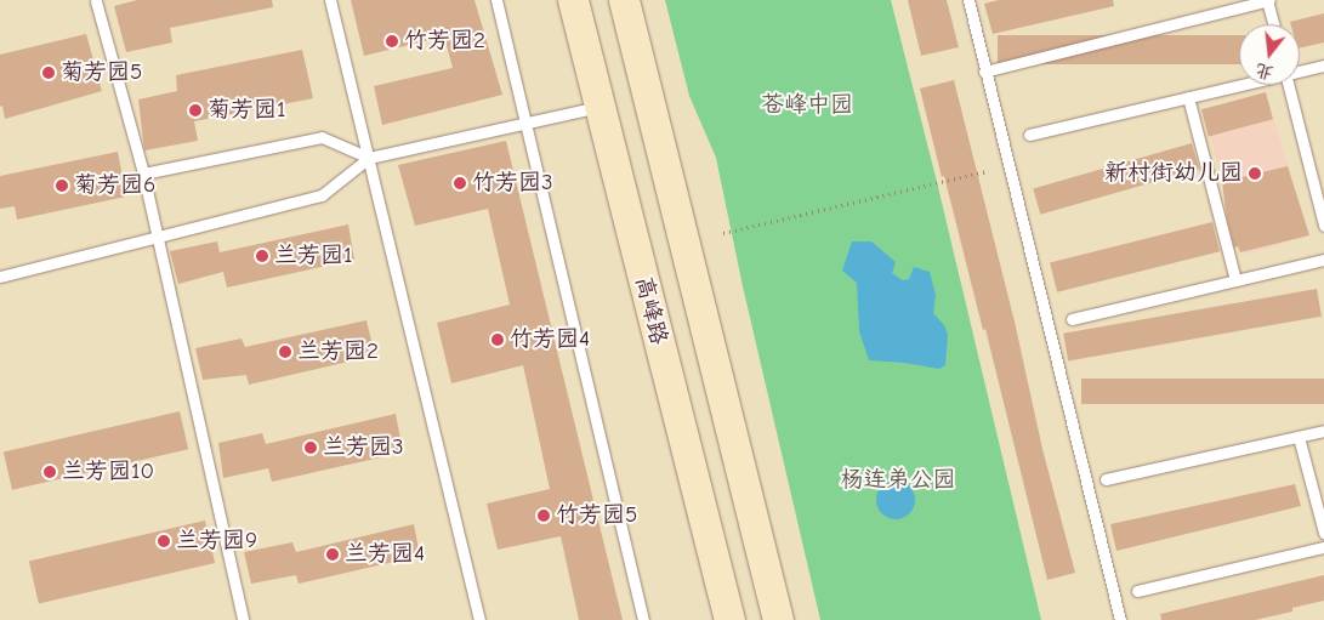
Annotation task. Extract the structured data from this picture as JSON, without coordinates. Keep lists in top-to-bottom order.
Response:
{
  "streets": {
    "main road": ["高峰路"]
  },
  "parks": ["苍峰中园", "杨连弟公园"],
  "places": [
    "竹芳园2",
    "菊芳园5",
    "菊芳园1",
    "新村街幼儿园",
    "竹芳园3",
    "菊芳园6",
    "兰芳园1",
    "竹芳园4",
    "兰芳园2",
    "兰芳园3",
    "兰芳园10",
    "竹芳园5",
    "兰芳园9",
    "兰芳园4"
  ],
  "north": "bottom"
}
